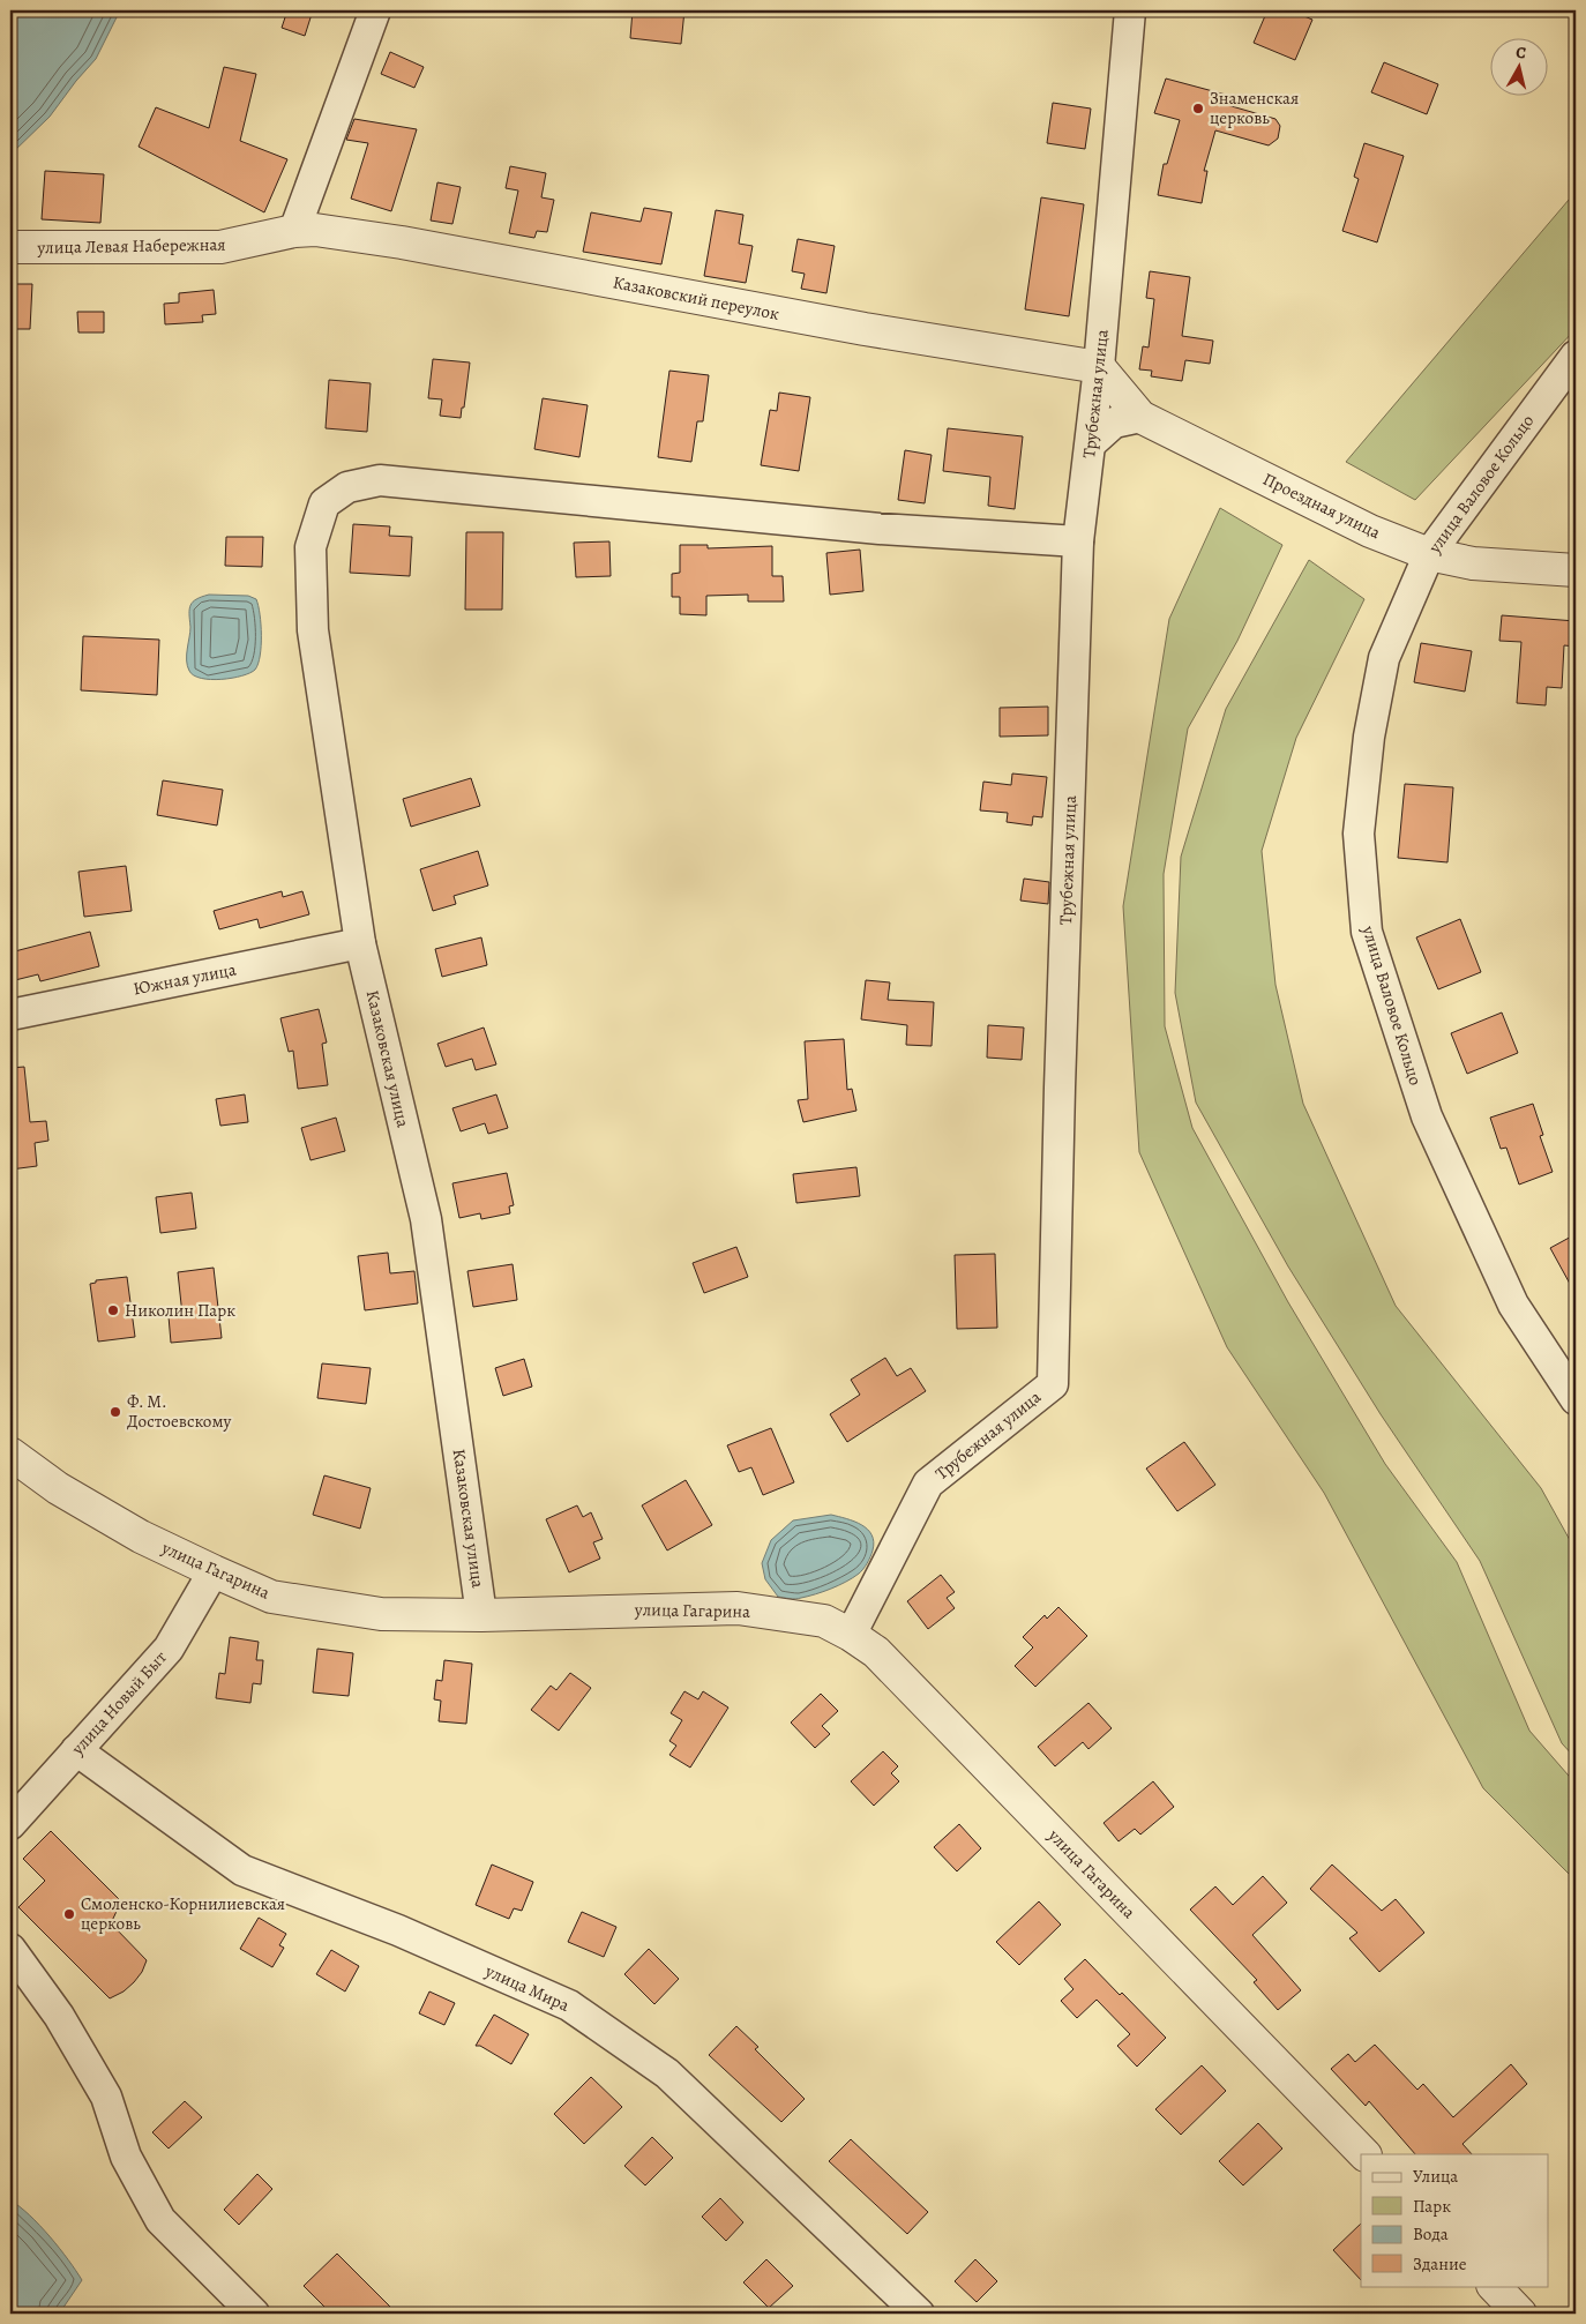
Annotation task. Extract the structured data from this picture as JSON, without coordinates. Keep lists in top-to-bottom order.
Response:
{
  "streets": {
    "street": [
      "улица Левая Набережная",
      "Казаковский переулок",
      "Трубежная улица",
      "улица Валовое Кольцо",
      "Проездная улица",
      "Южная улица",
      "Казаковская улица",
      "улица Гагарина",
      "улица Новый Быт",
      "улица Мира"
    ]
  },
  "crossings": [
    ["улица Левая Набережная", "Казаковский переулок"],
    ["Казаковский переулок", "Трубежная улица"],
    ["Казаковский переулок", "Проездная улица"],
    ["Трубежная улица", "Проездная улица"],
    ["Трубежная улица", "Казаковская улица"],
    ["Трубежная улица", "улица Гагарина"],
    ["улица Валовое Кольцо", "Проездная улица"],
    ["Южная улица", "Казаковская улица"],
    ["Казаковская улица", "улица Гагарина"],
    ["улица Гагарина", "улица Новый Быт"],
    ["улица Новый Быт", "улица Мира"]
  ],
  "places": [
    "Знаменская церковь",
    "Николин Парк",
    "Ф. М. Достоевскому",
    "Смоленско-Корнилиевская церковь"
  ],
  "legend": [
    "Улица",
    "Парк",
    "Вода",
    "Здание"
  ],
  "north": "top"
}
